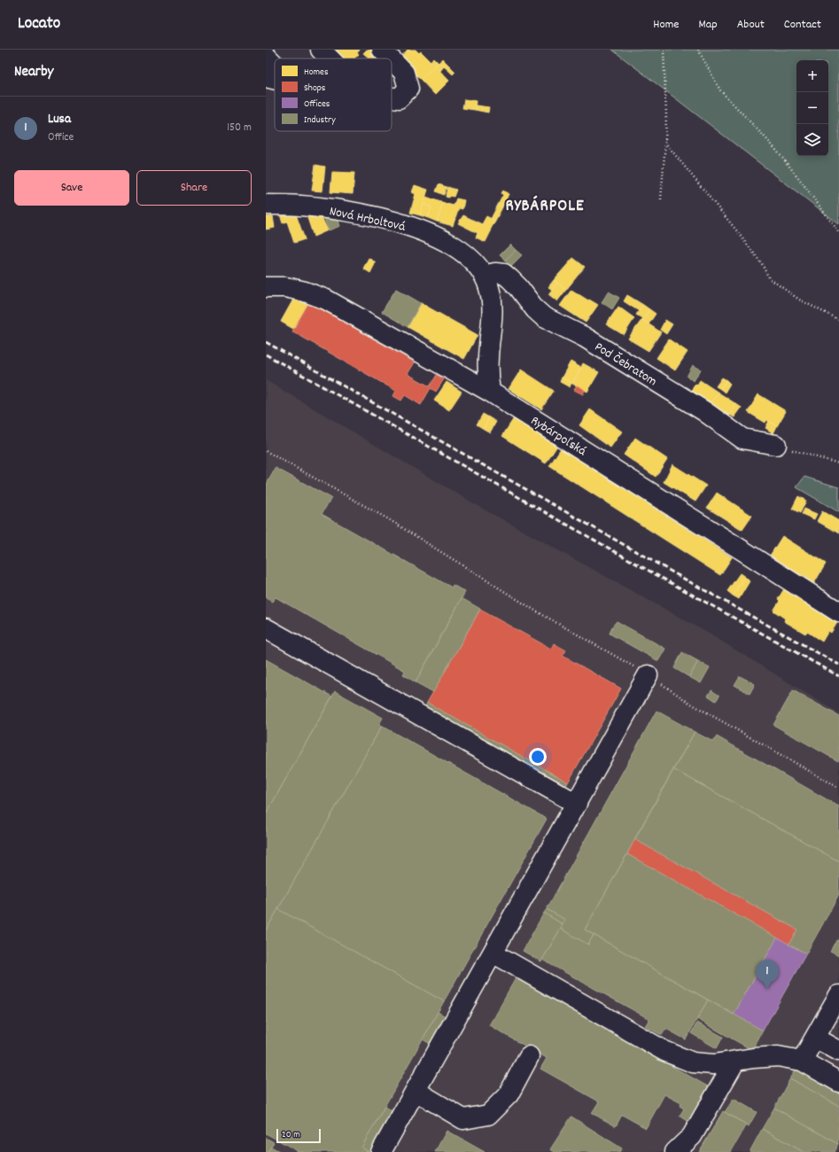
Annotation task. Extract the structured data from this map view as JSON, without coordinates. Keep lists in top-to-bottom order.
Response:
{
  "streets": {
    "street": ["Nová Hrboltová", "Pod Čebratom", "Rybárpoľská"]
  },
  "crossings": [
    ["Nová Hrboltová", "Pod Čebratom"],
    ["Nová Hrboltová", "Rybárpoľská"]
  ],
  "districts": ["RYBÁRPOLE"],
  "legend": [
    "Homes",
    "Shops",
    "Offices",
    "Industry"
  ],
  "scale_bar": "20 m",
  "page": {
    "header": "Locato",
    "nav": [
      "Home",
      "Map",
      "About",
      "Contact"
    ],
    "heading": "Nearby",
    "map_buttons": ["+", "−"],
    "list": [
      {
        "mark": "1",
        "name": "Lusa",
        "note": "Office",
        "value": "150 m"
      }
    ],
    "buttons": ["Save", "Share"],
    "pins": "1",
    "scale": "20 m"
  }
}
